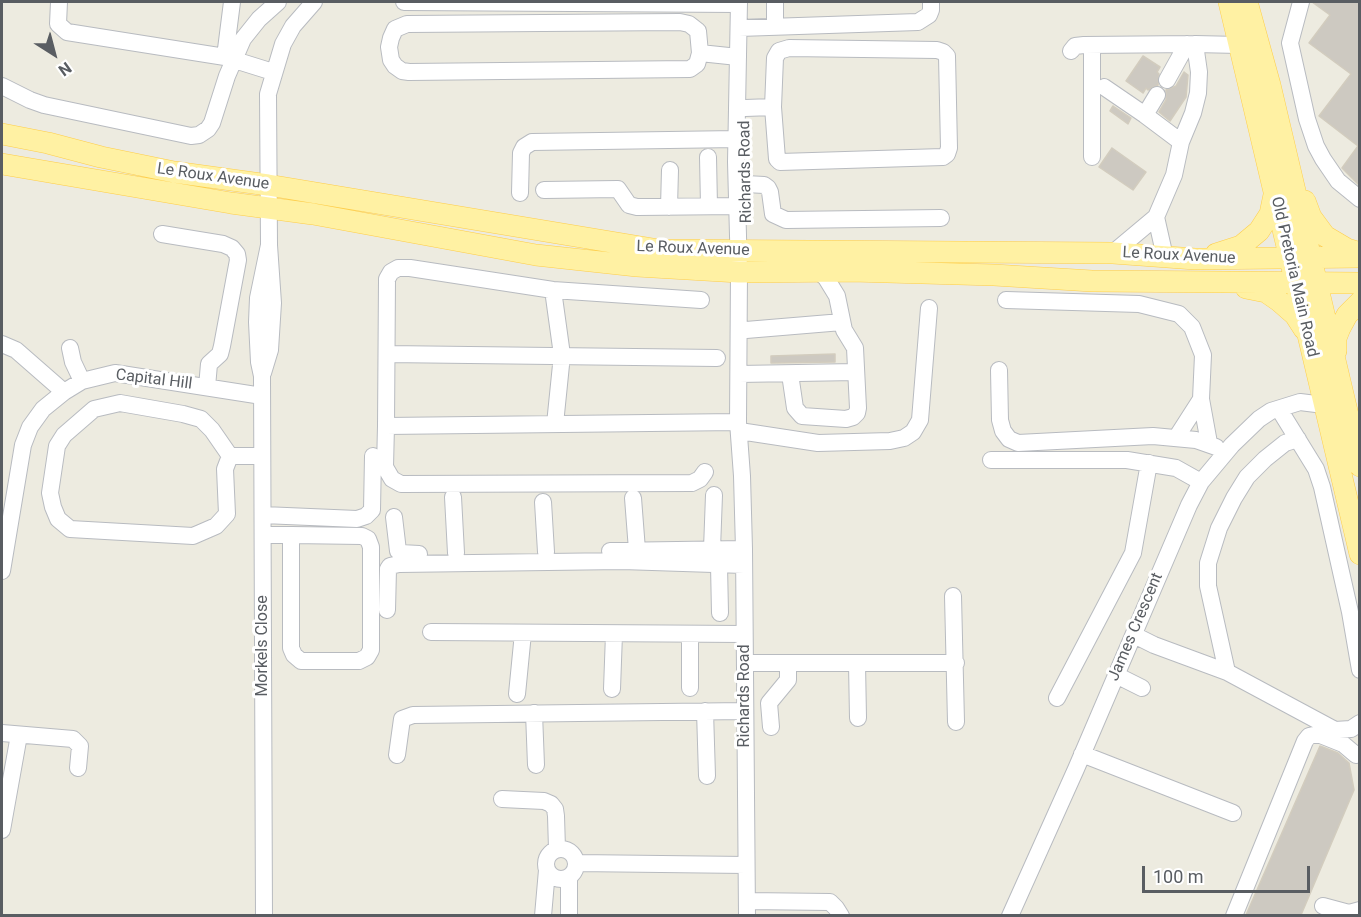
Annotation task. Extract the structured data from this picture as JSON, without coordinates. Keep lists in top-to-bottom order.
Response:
{
  "streets": {
    "main road": ["Le Roux Avenue", "Old Pretoria Main Road"],
    "street": [
      "Richards Road",
      "Capital Hill",
      "James Crescent",
      "Morkels Close"
    ]
  },
  "crossings": [
    ["Richards Road", "Le Roux Avenue"],
    ["Le Roux Avenue", "Old Pretoria Main Road"],
    ["Le Roux Avenue", "Morkels Close"],
    ["Old Pretoria Main Road", "James Crescent"],
    ["Capital Hill", "Morkels Close"]
  ],
  "scale_bar": "100 m",
  "north": "bottom right"
}
